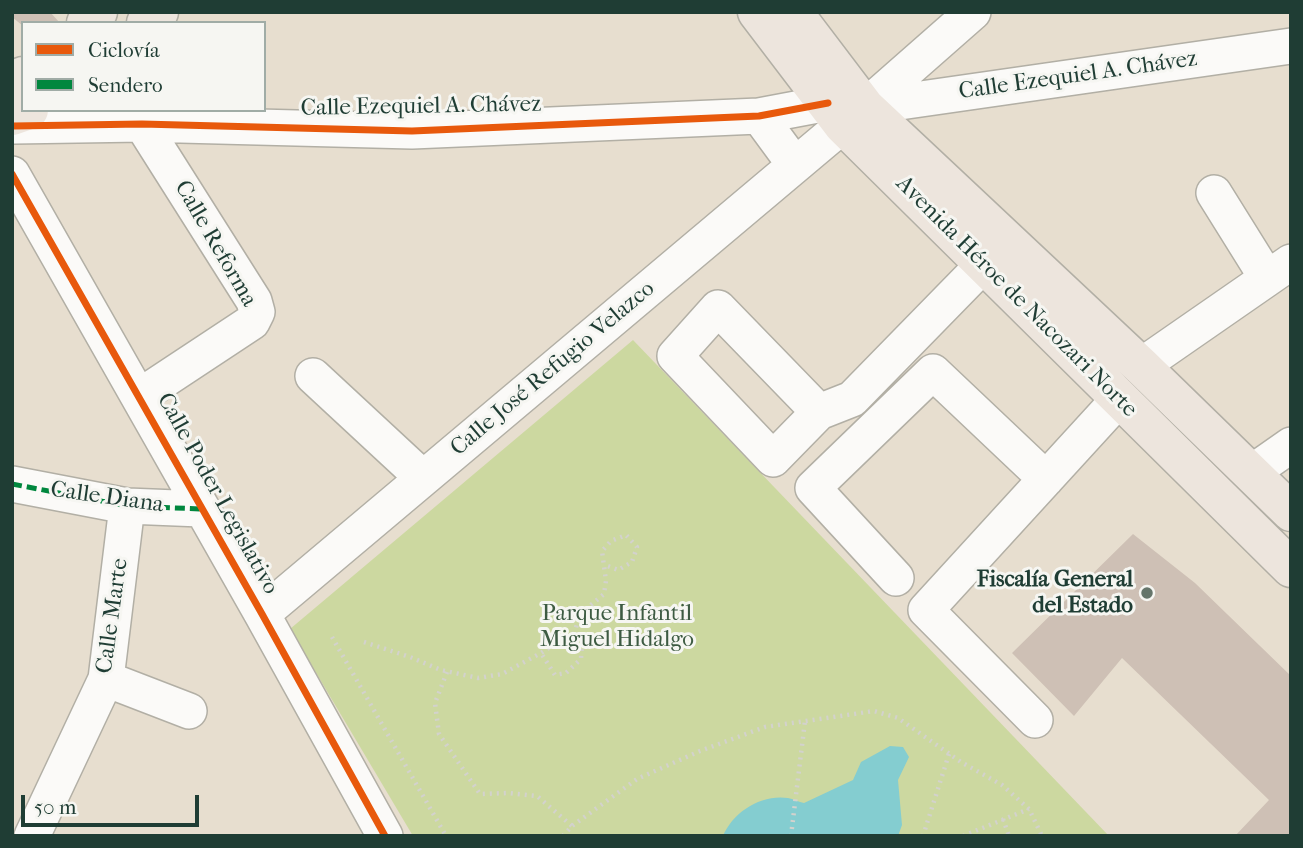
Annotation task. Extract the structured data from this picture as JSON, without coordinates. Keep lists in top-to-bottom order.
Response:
{
  "streets": {
    "main road": ["Avenida Héroe de Nacozari Norte"],
    "street": [
      "Calle Ezequiel A. Chávez",
      "Calle Reforma",
      "Calle José Refugio Velazco",
      "Calle Poder Legislativo",
      "Calle Diana",
      "Calle Marte"
    ]
  },
  "crossings": [
    ["Calle Ezequiel A. Chávez", "Calle Reforma"],
    ["Calle Ezequiel A. Chávez", "Avenida Héroe de Nacozari Norte"],
    ["Calle Ezequiel A. Chávez", "Calle José Refugio Velazco"],
    ["Calle Reforma", "Calle Poder Legislativo"],
    ["Avenida Héroe de Nacozari Norte", "Calle José Refugio Velazco"],
    ["Calle José Refugio Velazco", "Calle Poder Legislativo"],
    ["Calle Poder Legislativo", "Calle Diana"],
    ["Calle Diana", "Calle Marte"]
  ],
  "parks": ["Parque Infantil Miguel Hidalgo"],
  "places": ["Fiscalía General del Estado"],
  "legend": ["Ciclovía", "Sendero"],
  "scale_bar": "50 m"
}
